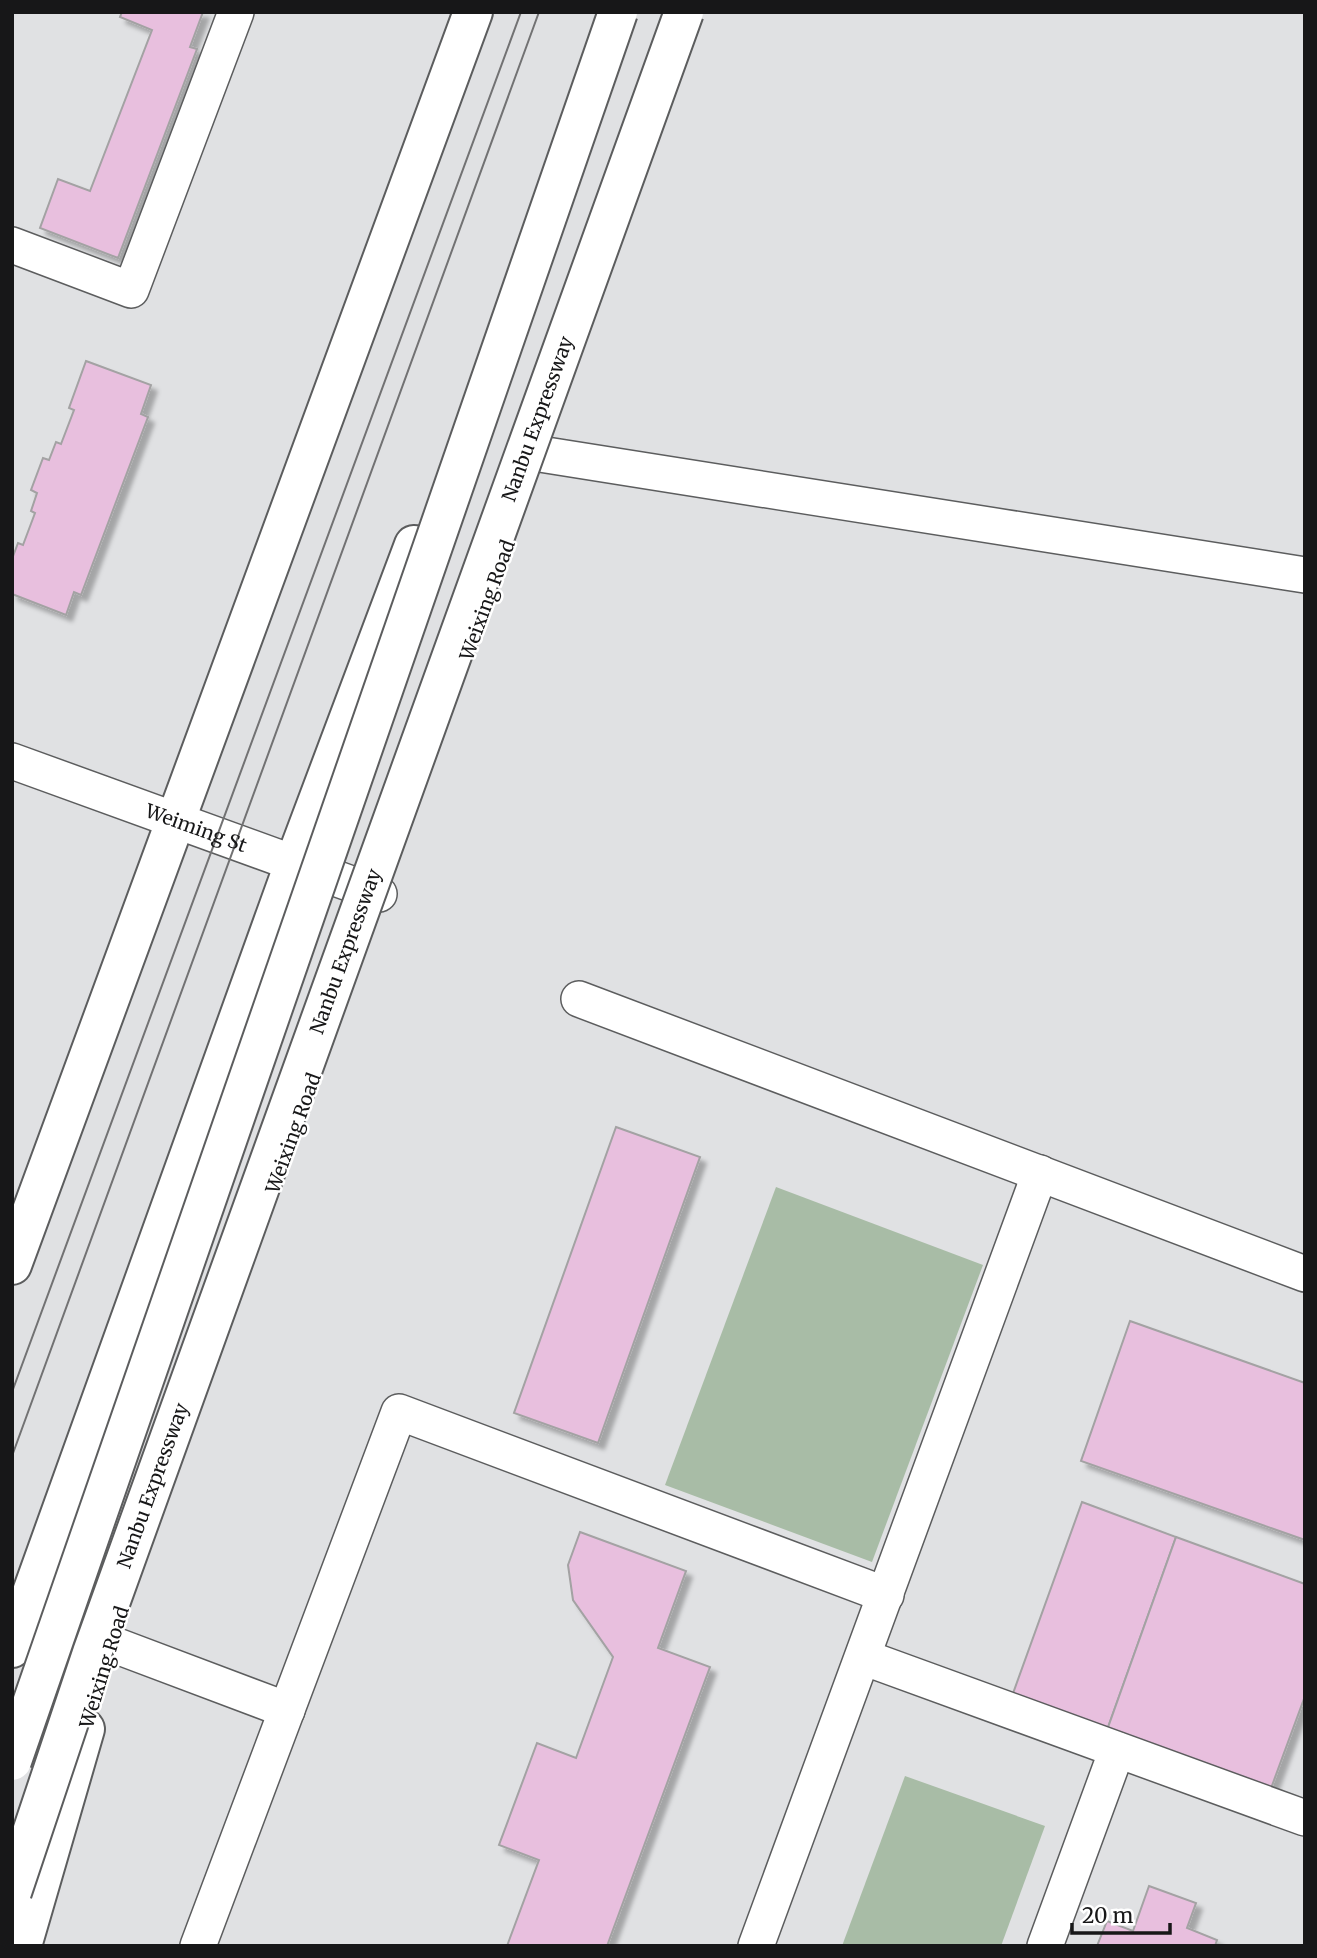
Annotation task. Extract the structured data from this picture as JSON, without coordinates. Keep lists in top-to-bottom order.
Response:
{
  "streets": {
    "main road": ["Nanbu Expressway", "Weixing Road"],
    "street": ["Weiming St"]
  },
  "crossings": [
    ["Weixing Road", "Weiming St"]
  ],
  "scale_bar": "20 m"
}
